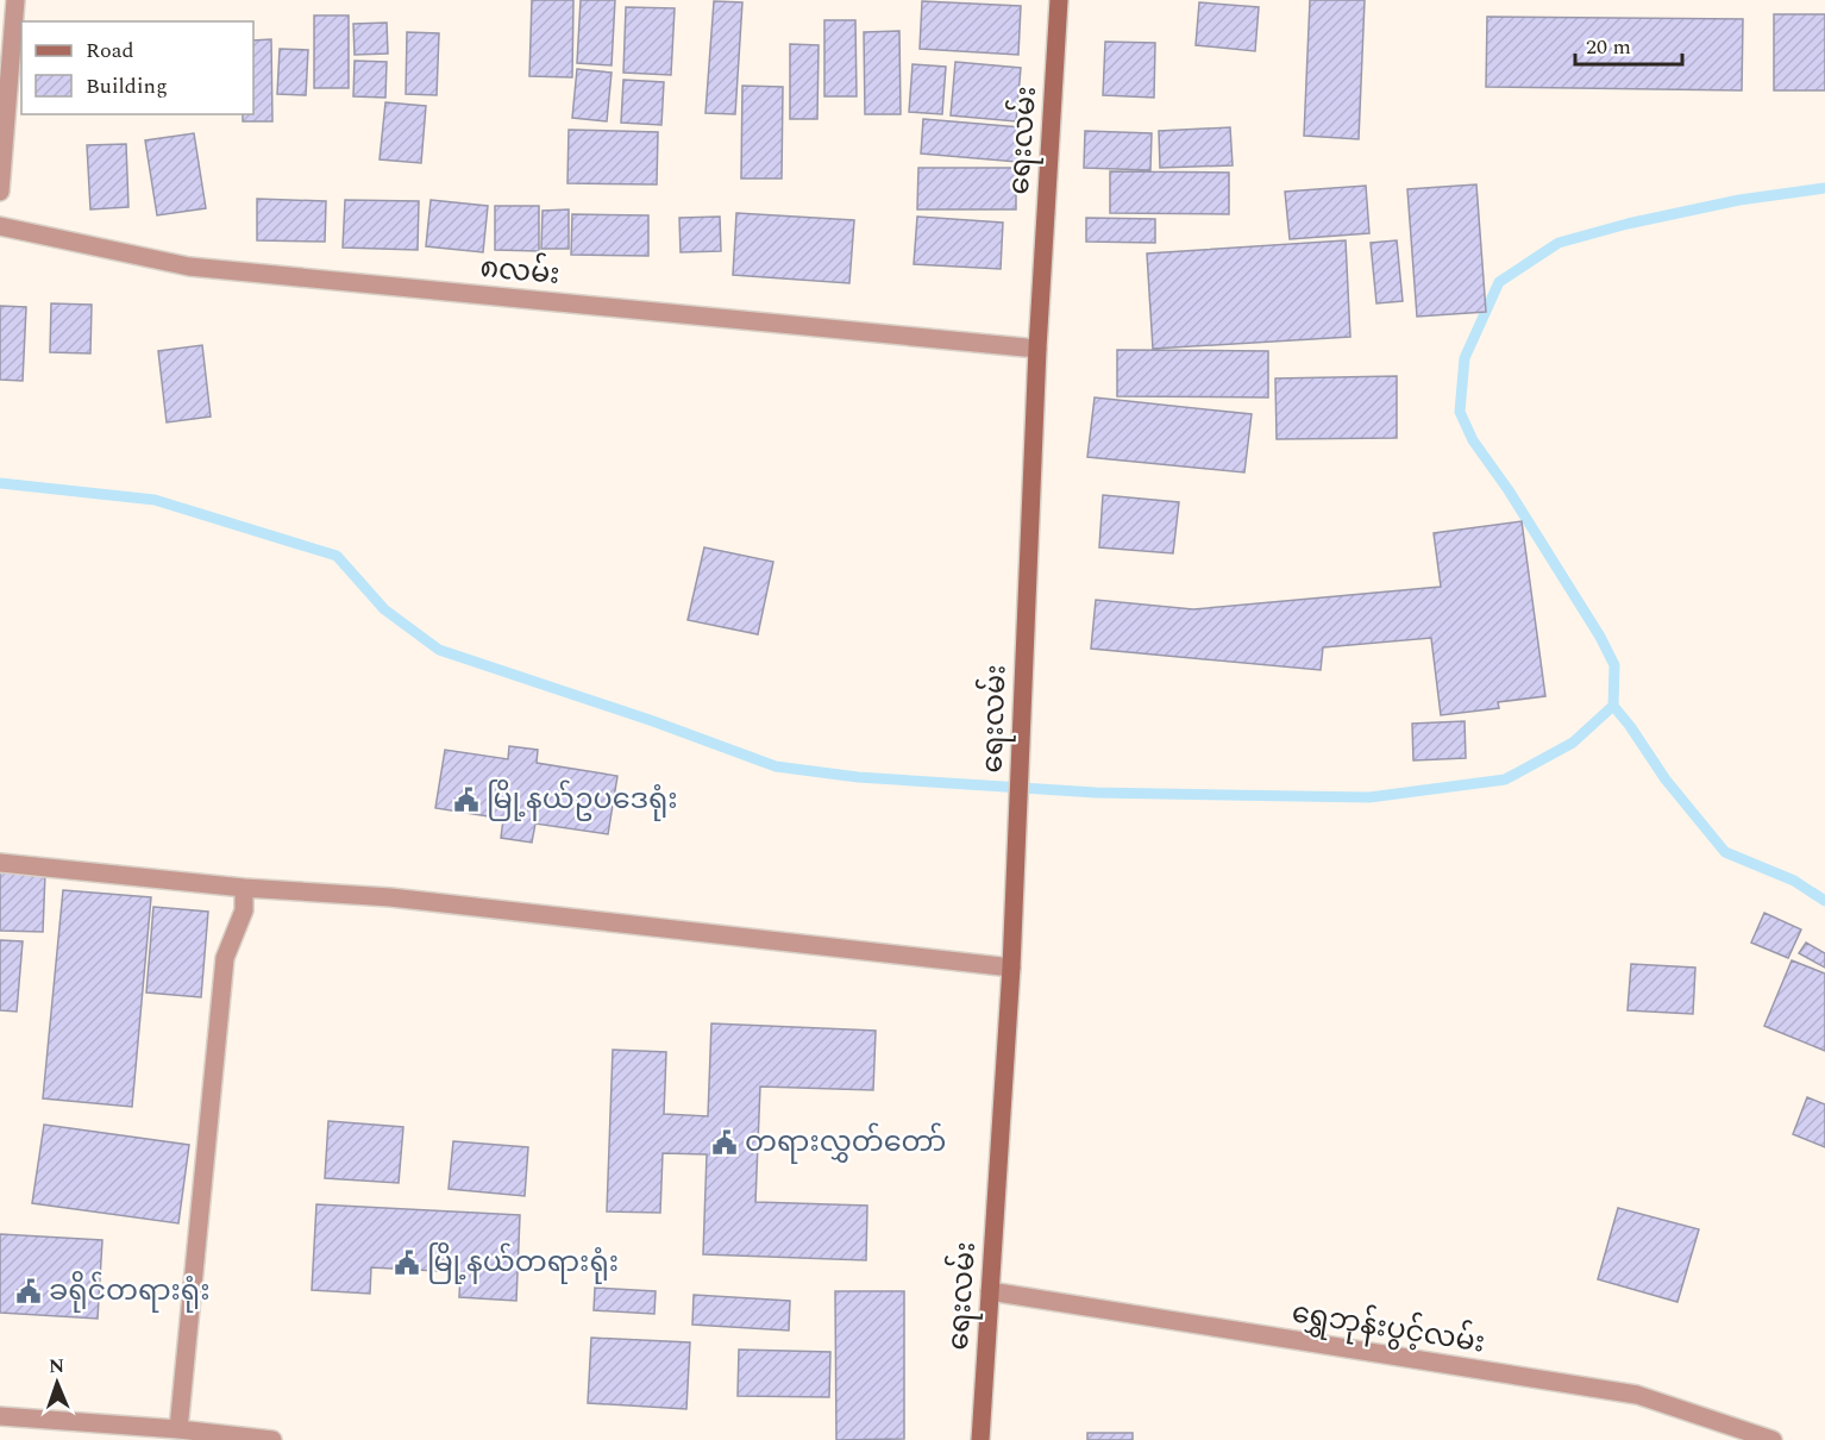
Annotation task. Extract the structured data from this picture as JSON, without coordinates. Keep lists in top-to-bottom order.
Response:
{
  "streets": {
    "street": ["ရေးလမ်း", "၈လမ်း", "ရွှေဘုန်းပွင့်လမ်း"]
  },
  "crossings": [
    ["ရေးလမ်း", "၈လမ်း"],
    ["ရေးလမ်း", "ရွှေဘုန်းပွင့်လမ်း"]
  ],
  "places": {
    "public building": [
      "မြို့နယ်ဥပဒေရုံး",
      "တရားလွှတ်တော်",
      "မြို့နယ်တရားရုံး",
      "ခရိုင်တရားရုံး"
    ]
  },
  "legend": ["Road", "Building"],
  "scale_bar": "20 m",
  "north": "top"
}
